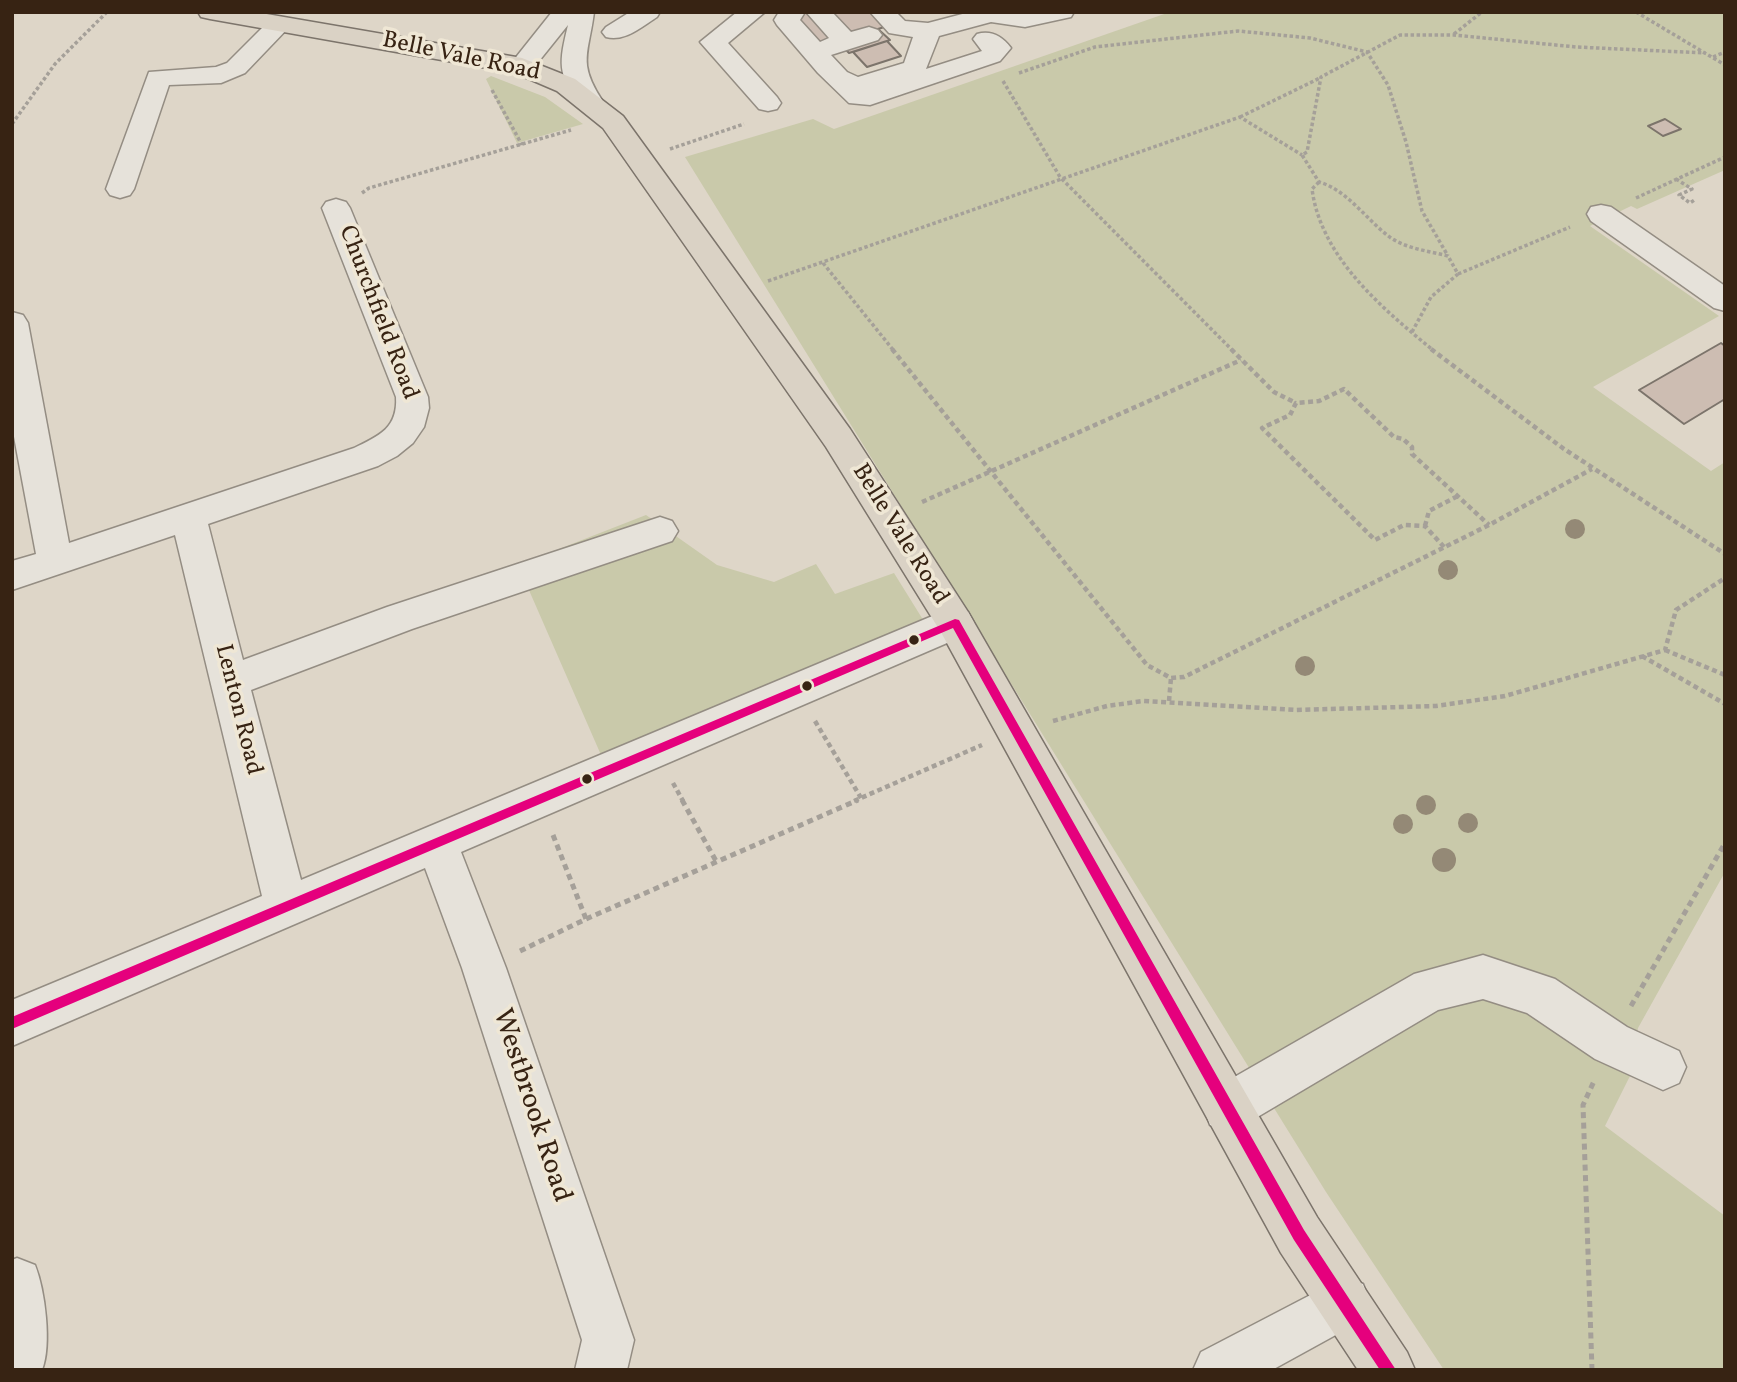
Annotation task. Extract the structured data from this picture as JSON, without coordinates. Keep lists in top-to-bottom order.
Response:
{
  "streets": {
    "main road": ["Belle Vale Road"],
    "street": ["Churchfield Road", "Lenton Road", "Westbrook Road"]
  },
  "crossings": [
    ["Churchfield Road", "Lenton Road"]
  ]
}
